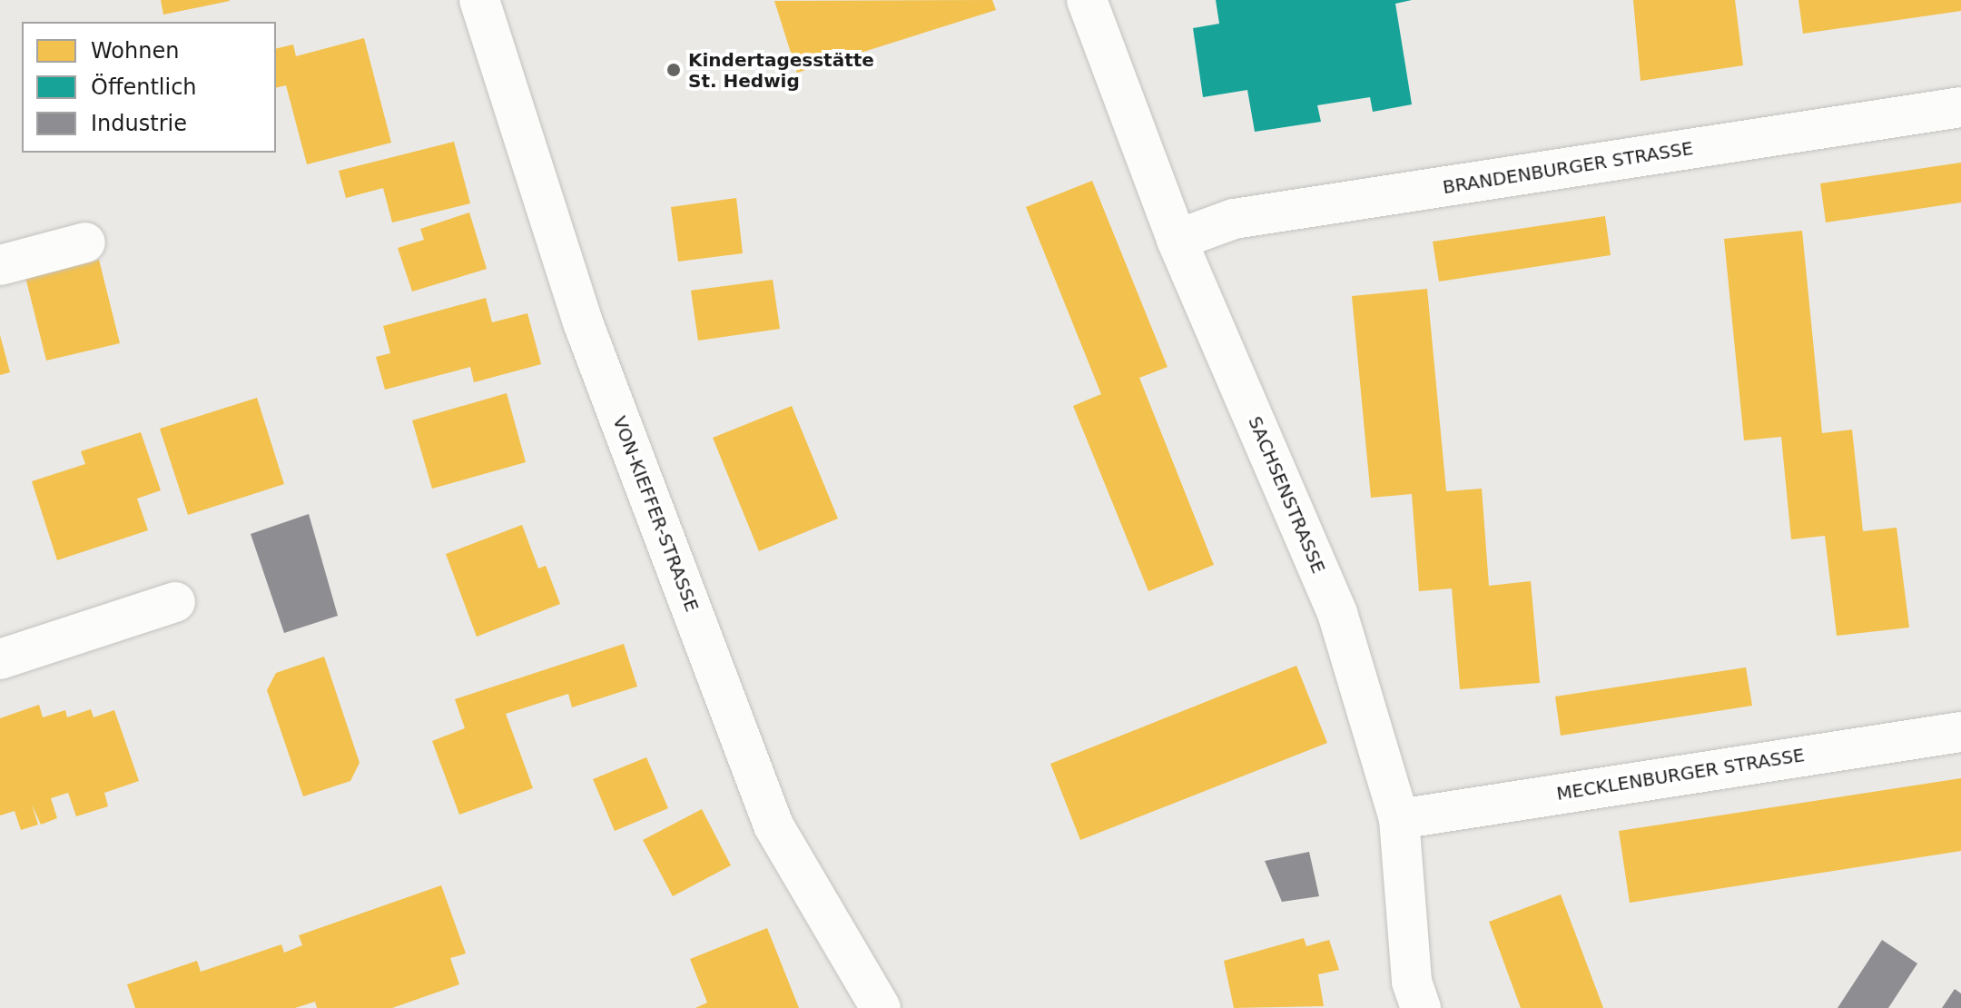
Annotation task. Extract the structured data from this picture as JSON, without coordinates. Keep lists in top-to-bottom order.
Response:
{
  "streets": {
    "street": [
      "BRANDENBURGER STRASSE",
      "SACHSENSTRASSE",
      "VON-KIEFFER-STRASSE",
      "MECKLENBURGER STRASSE"
    ]
  },
  "crossings": [
    ["BRANDENBURGER STRASSE", "SACHSENSTRASSE"],
    ["SACHSENSTRASSE", "MECKLENBURGER STRASSE"]
  ],
  "places": ["Kindertagesstätte St. Hedwig"],
  "legend": ["Wohnen", "Öffentlich", "Industrie"]
}
